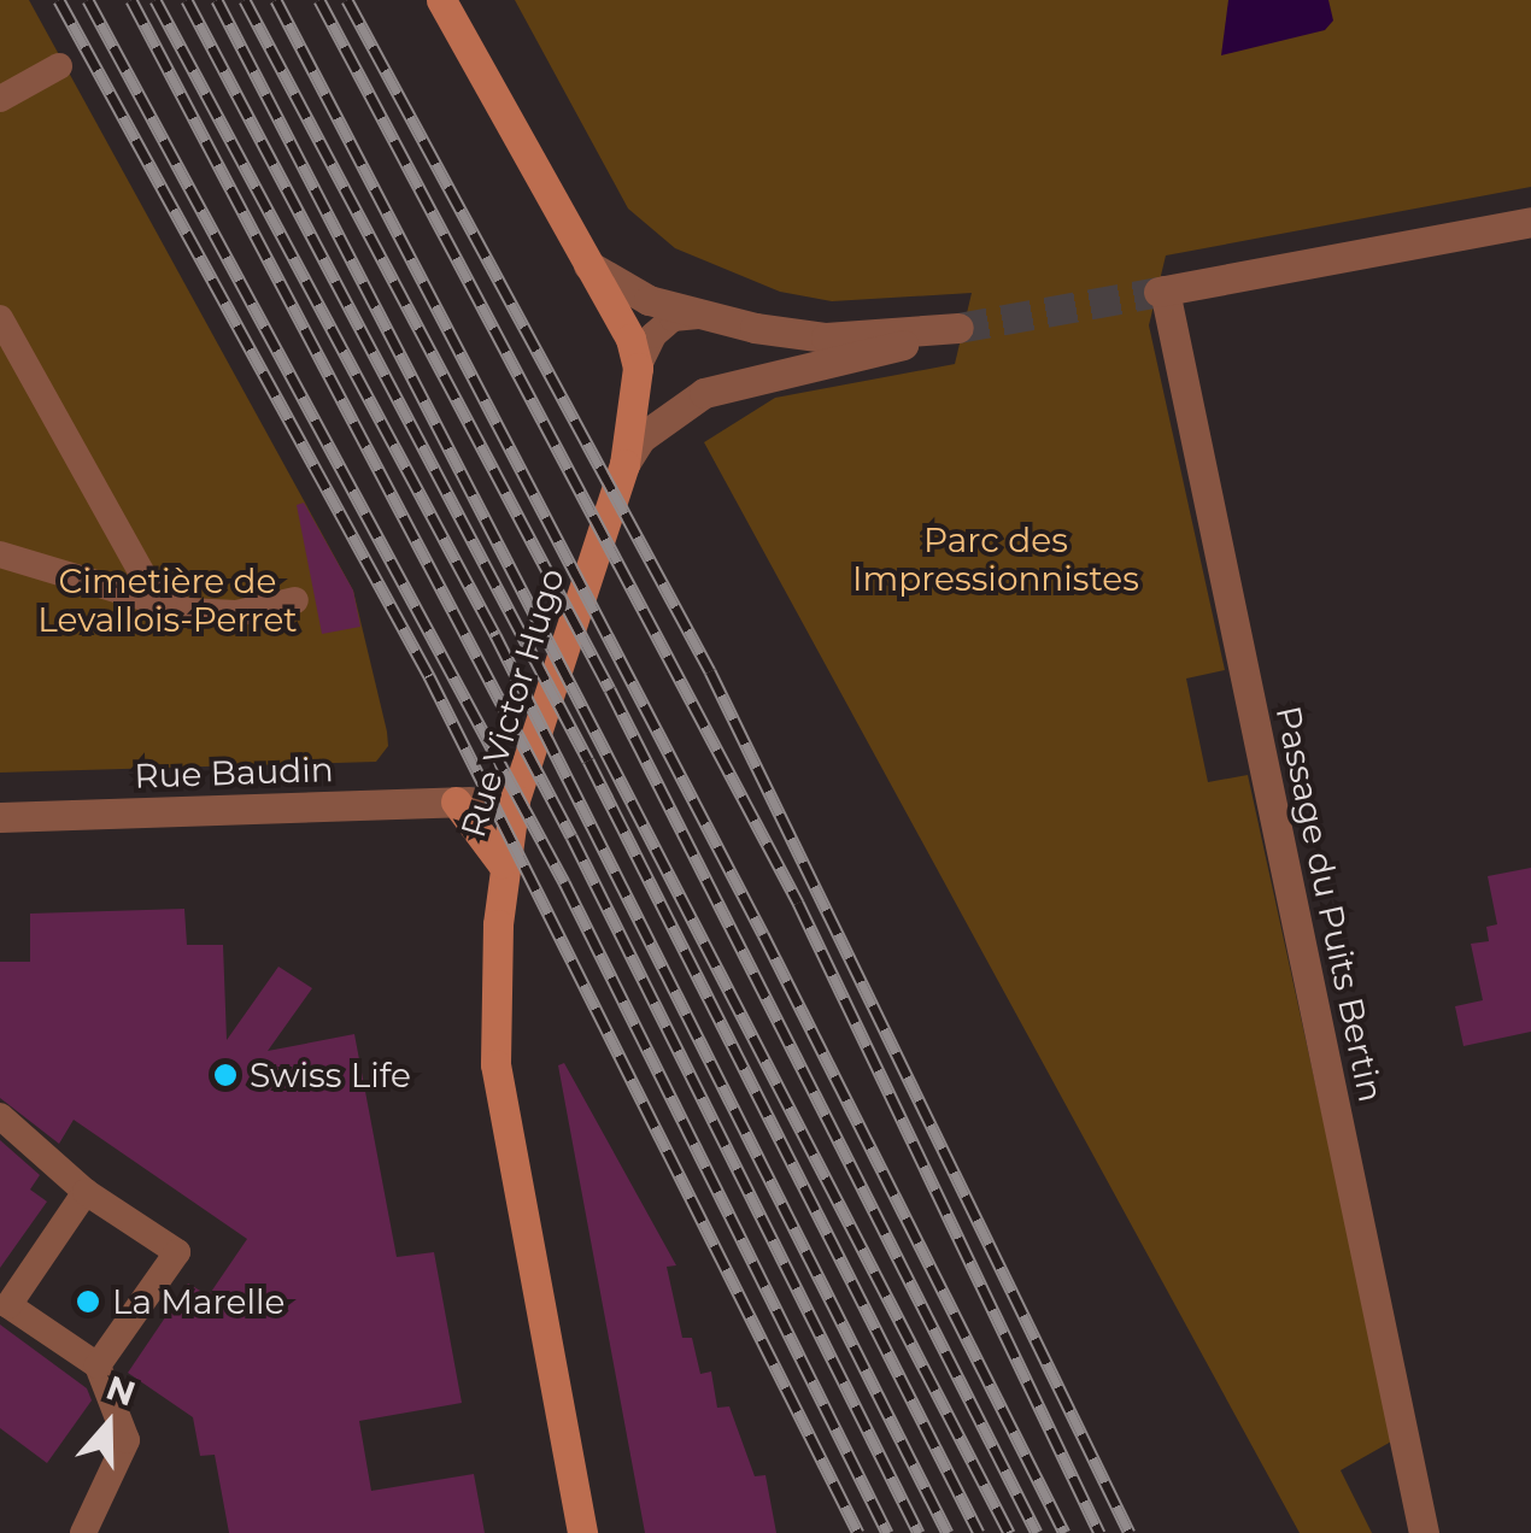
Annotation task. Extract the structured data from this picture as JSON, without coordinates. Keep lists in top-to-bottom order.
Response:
{
  "streets": {
    "main road": ["Rue Victor Hugo"],
    "street": ["Rue Baudin", "Passage du Puits Bertin"]
  },
  "parks": ["Parc des Impressionnistes", "Cimetière de Levallois-Perret"],
  "places": ["Swiss Life", "La Marelle"],
  "north": "top"
}
